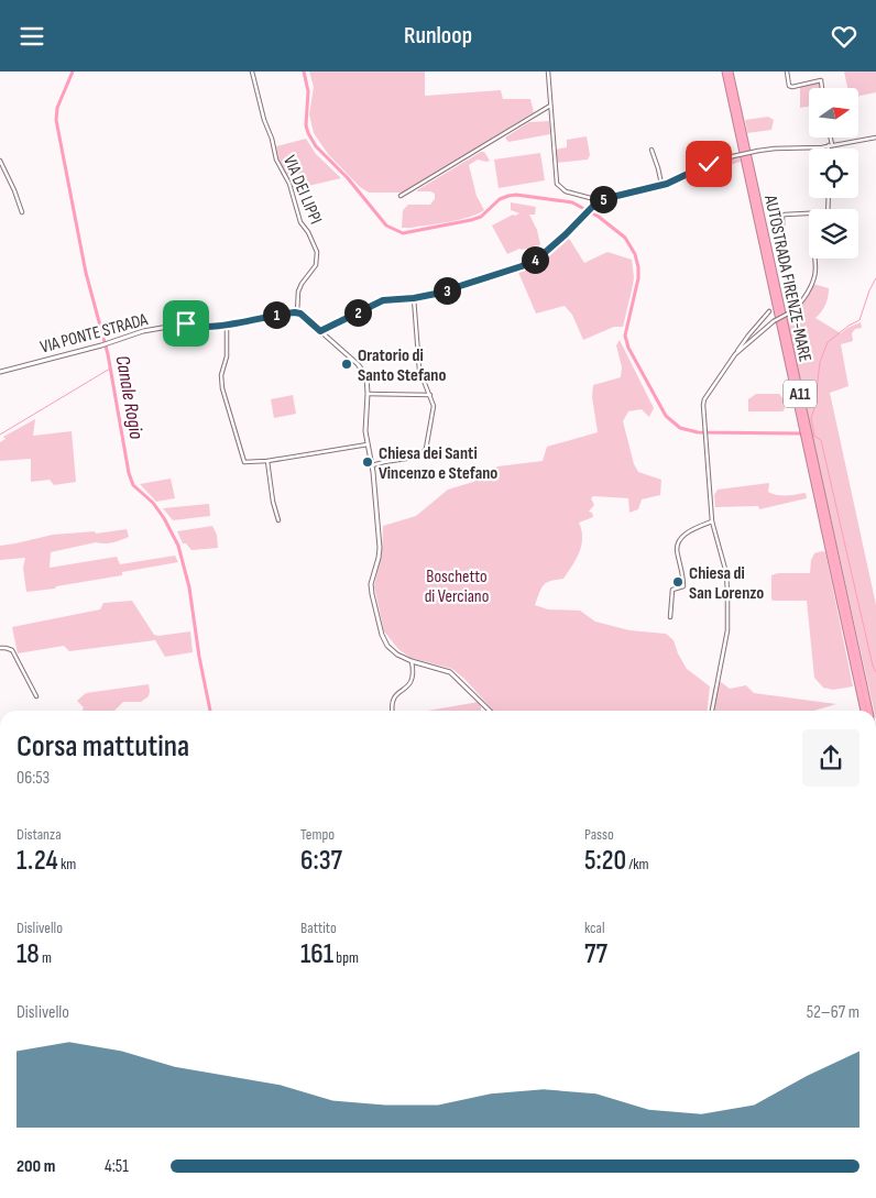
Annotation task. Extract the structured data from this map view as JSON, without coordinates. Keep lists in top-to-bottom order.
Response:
{
  "streets": {
    "highway": ["AUTOSTRADA FIRENZE-MARE", "A11"],
    "street": ["VIA DEI LIPPI", "VIA PONTE STRADA"]
  },
  "crossings": [
    ["VIA DEI LIPPI", "VIA PONTE STRADA"]
  ],
  "water": ["Canale Rogio"],
  "parks": ["Boschetto di Verciano"],
  "places": ["Oratorio di Santo Stefano", "Chiesa dei Santi Vincenzo e Stefano", "Chiesa di San Lorenzo"],
  "north": "right",
  "page": {
    "header": "Runloop",
    "pins": [
      "5",
      "4",
      "3",
      "2",
      "1"
    ],
    "heading": ["Corsa mattutina", "06:53"],
    "stats": [
      ["Distanza", "1.24 km"],
      ["Tempo", "6:37"],
      ["Passo", "5:20 /km"],
      ["Dislivello", "18 m"],
      ["Battito", "161 bpm"],
      ["kcal", "77"]
    ],
    "chart": ["Dislivello", "52–67 m"],
    "list": [
      {
        "name": "200 m",
        "note": "4:51"
      }
    ]
  }
}
